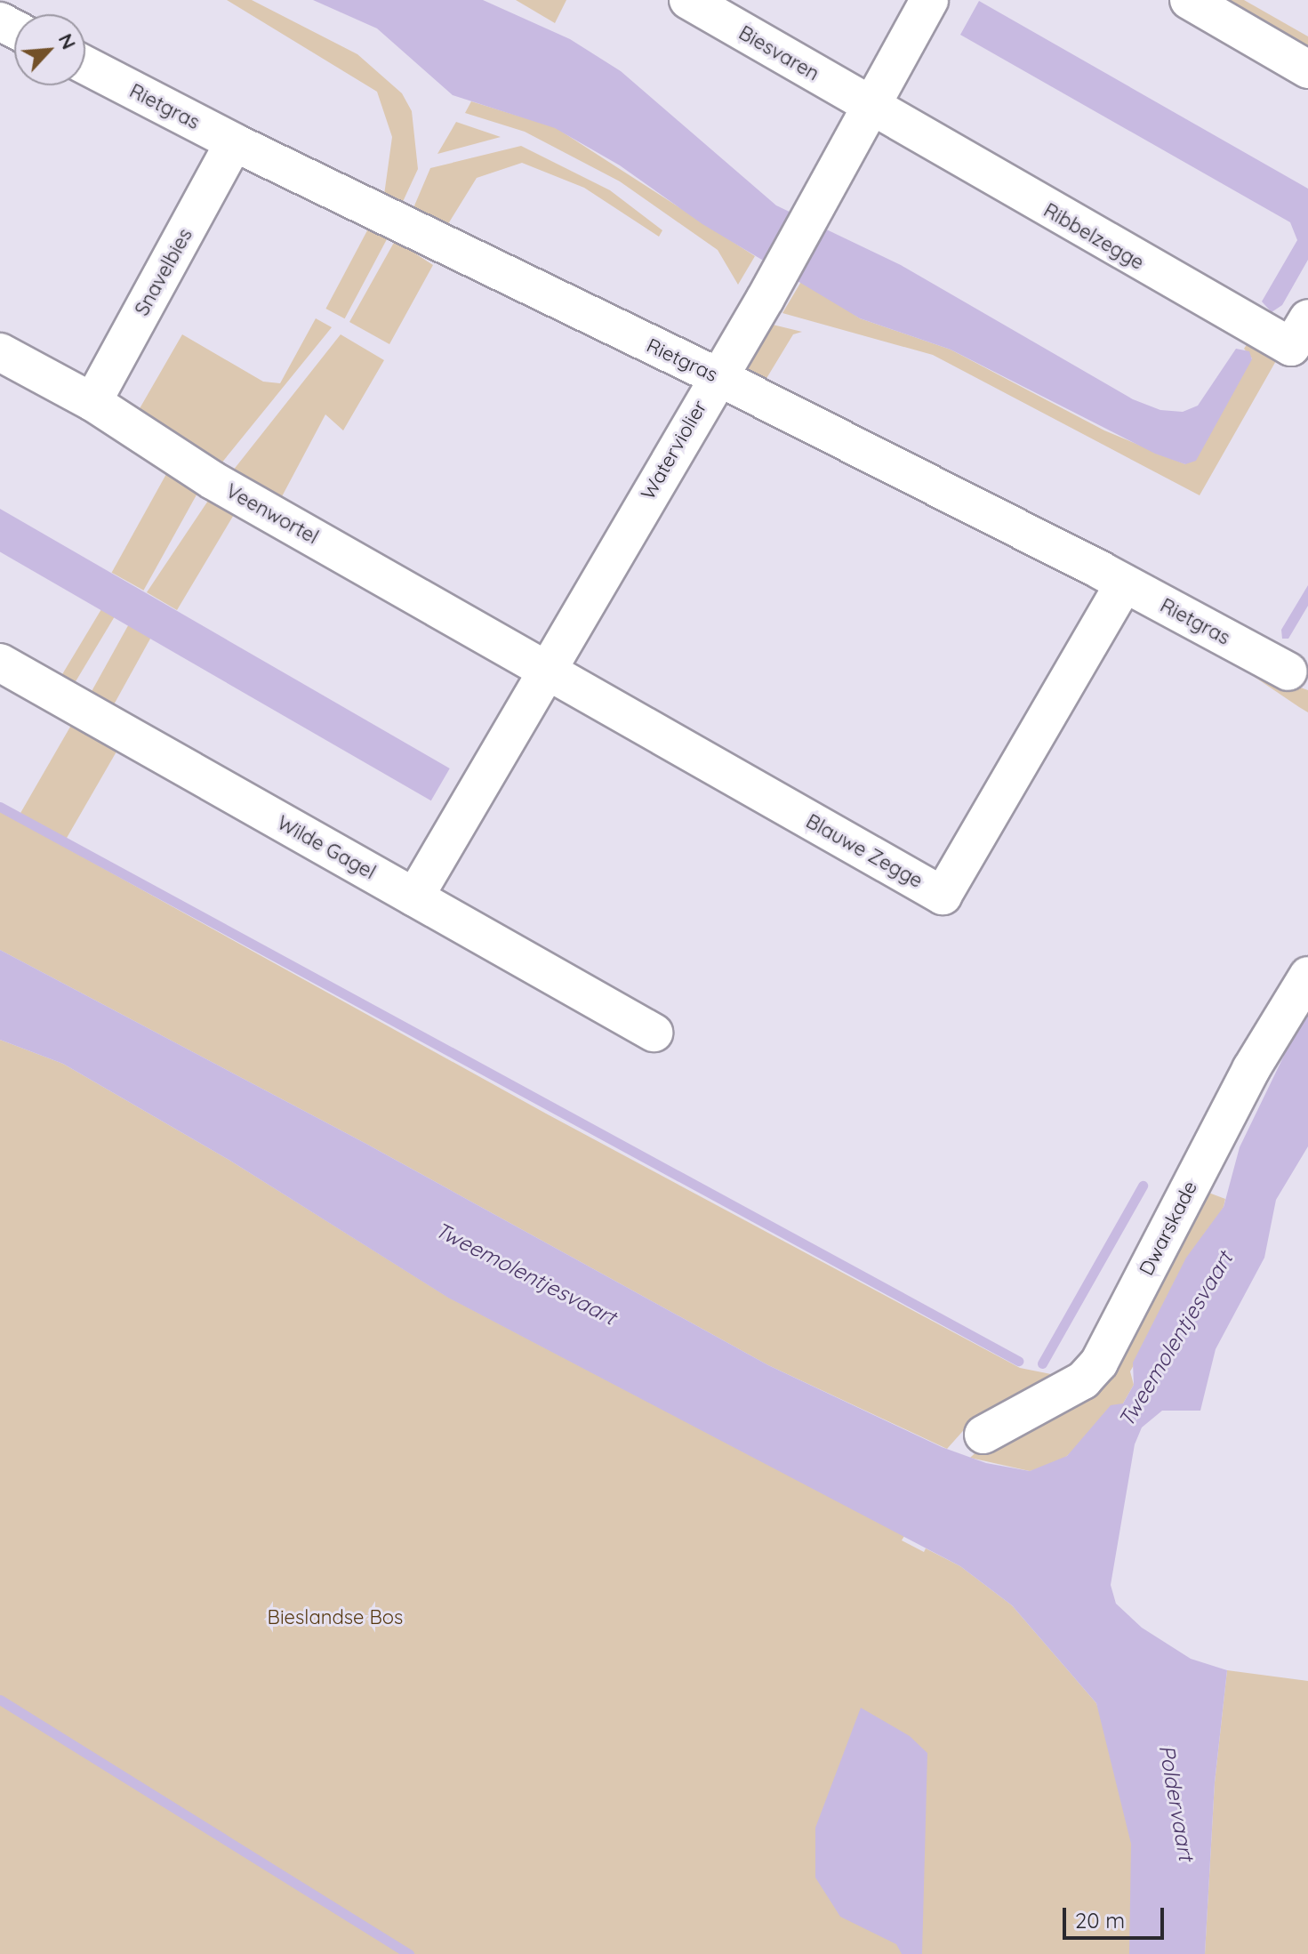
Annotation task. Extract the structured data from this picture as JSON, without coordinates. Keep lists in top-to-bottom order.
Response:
{
  "streets": {
    "street": [
      "Biesvaren",
      "Rietgras",
      "Ribbelzegge",
      "Snavelbies",
      "Waterviolier",
      "Veenwortel",
      "Wilde Gagel",
      "Blauwe Zegge",
      "Dwarskade"
    ]
  },
  "crossings": [
    ["Biesvaren", "Ribbelzegge"],
    ["Biesvaren", "Waterviolier"],
    ["Rietgras", "Snavelbies"],
    ["Rietgras", "Waterviolier"],
    ["Rietgras", "Blauwe Zegge"],
    ["Ribbelzegge", "Waterviolier"],
    ["Snavelbies", "Veenwortel"],
    ["Waterviolier", "Veenwortel"],
    ["Waterviolier", "Wilde Gagel"],
    ["Waterviolier", "Blauwe Zegge"],
    ["Veenwortel", "Blauwe Zegge"]
  ],
  "water": ["Tweemolentjesvaart", "Poldervaart"],
  "parks": ["Bieslandse Bos"],
  "scale_bar": "20 m",
  "north": "top right"
}
